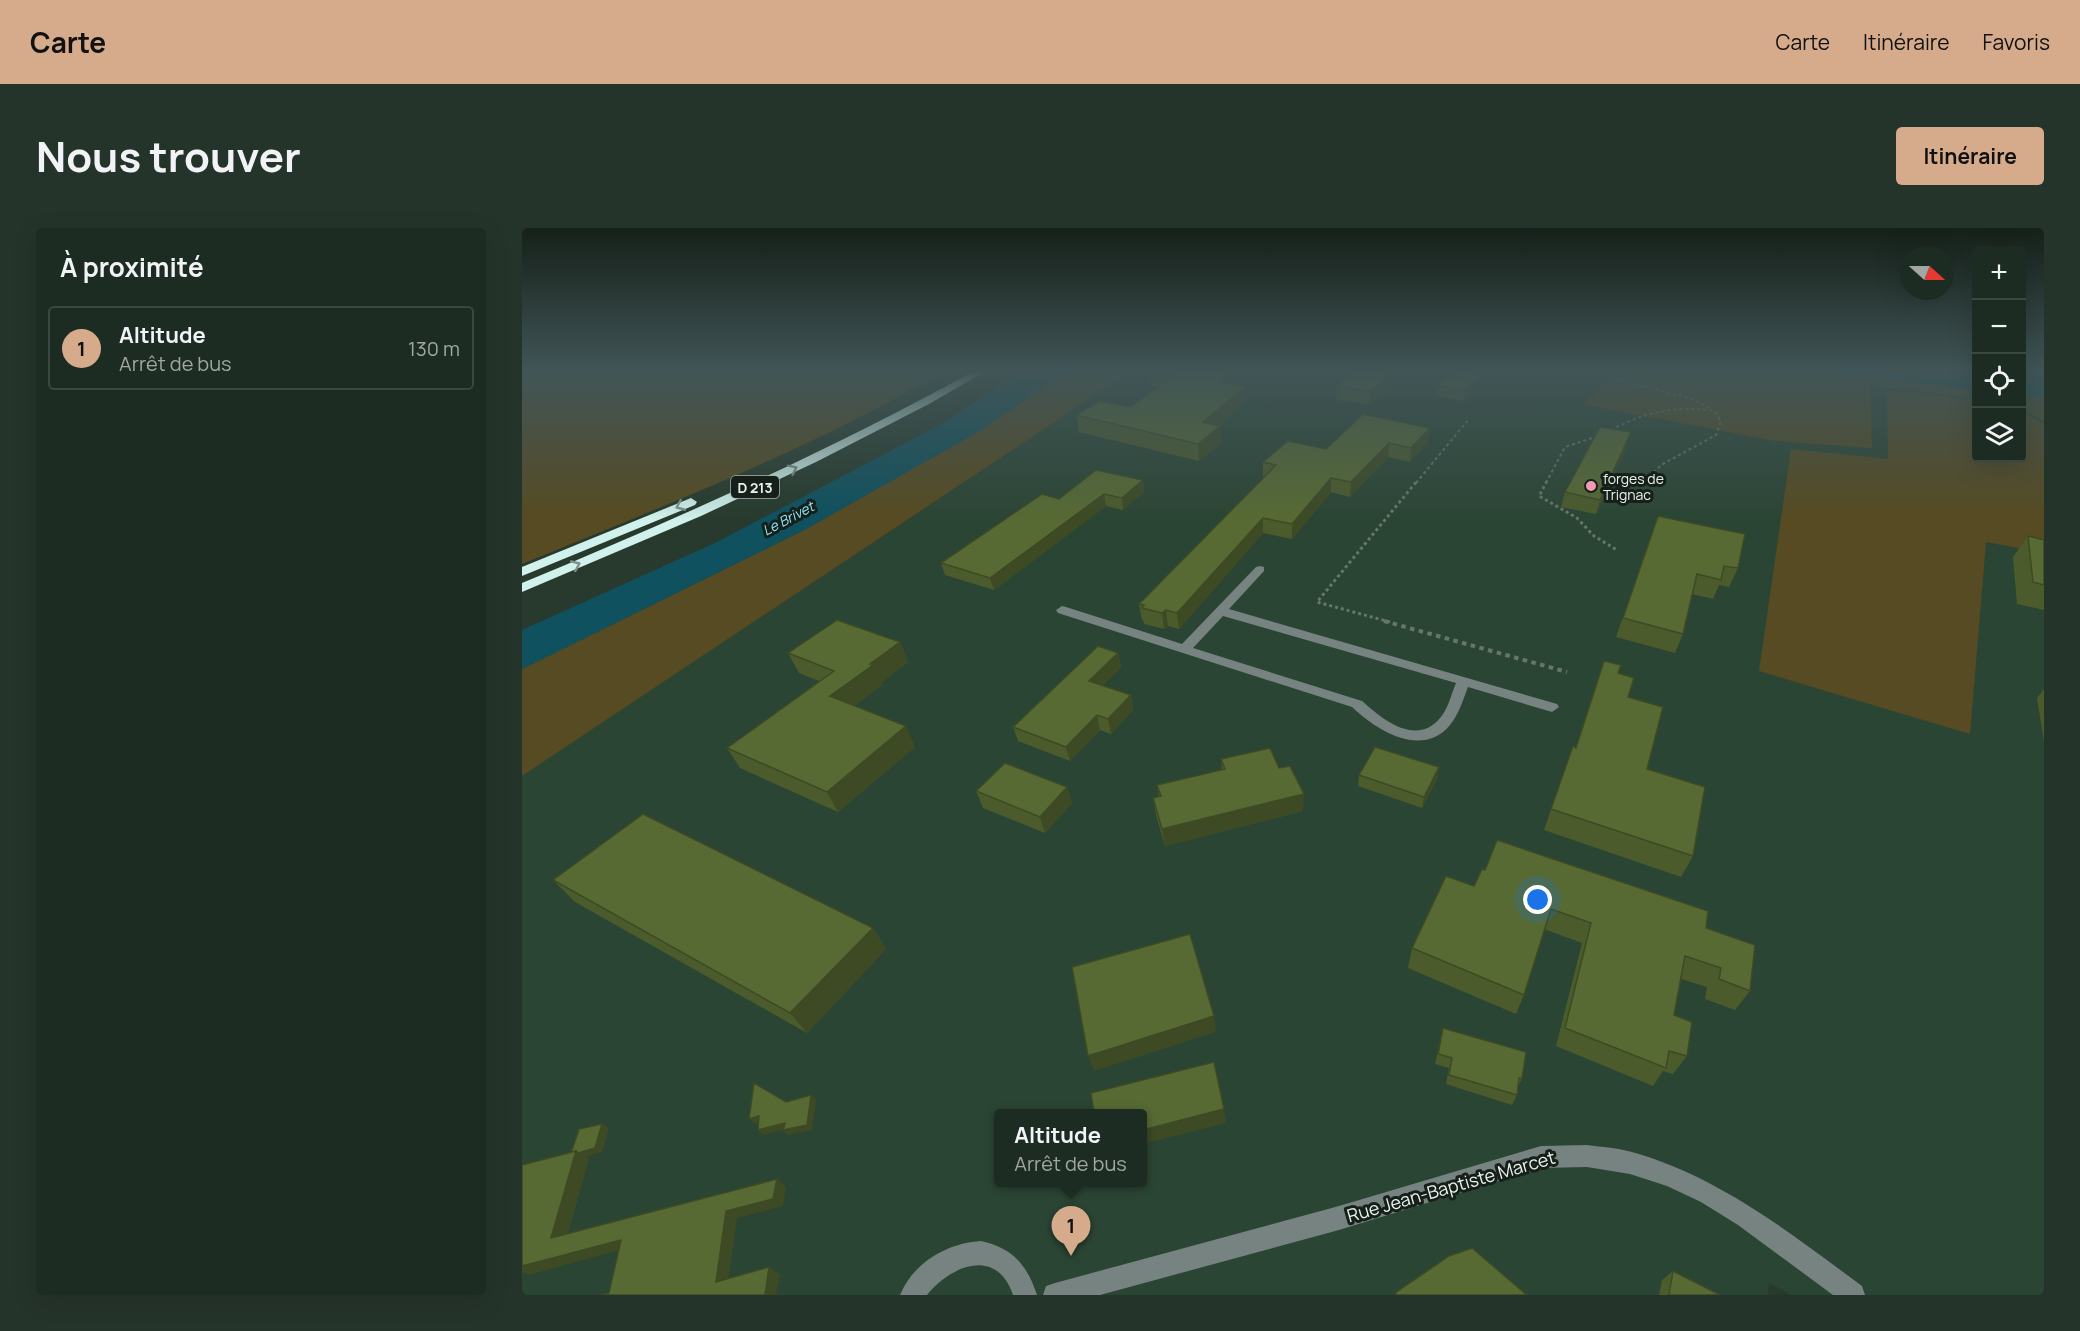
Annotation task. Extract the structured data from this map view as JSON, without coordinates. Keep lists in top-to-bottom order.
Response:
{
  "streets": {
    "highway": ["D 213"],
    "street": ["Rue Jean-Baptiste Marcet"]
  },
  "water": ["Le Brivet"],
  "places": ["forges de Trignac"],
  "north": "right",
  "page": {
    "header": "Carte",
    "nav": ["Carte", "Itinéraire", "Favoris"],
    "title": "Nous trouver",
    "buttons": "Itinéraire",
    "heading": "À proximité",
    "map_buttons": ["+", "−"],
    "list": [
      {
        "mark": "1",
        "name": "Altitude",
        "note": "Arrêt de bus",
        "value": "130 m"
      }
    ],
    "popup": ["Altitude", "Arrêt de bus"],
    "pins": "1"
  }
}
